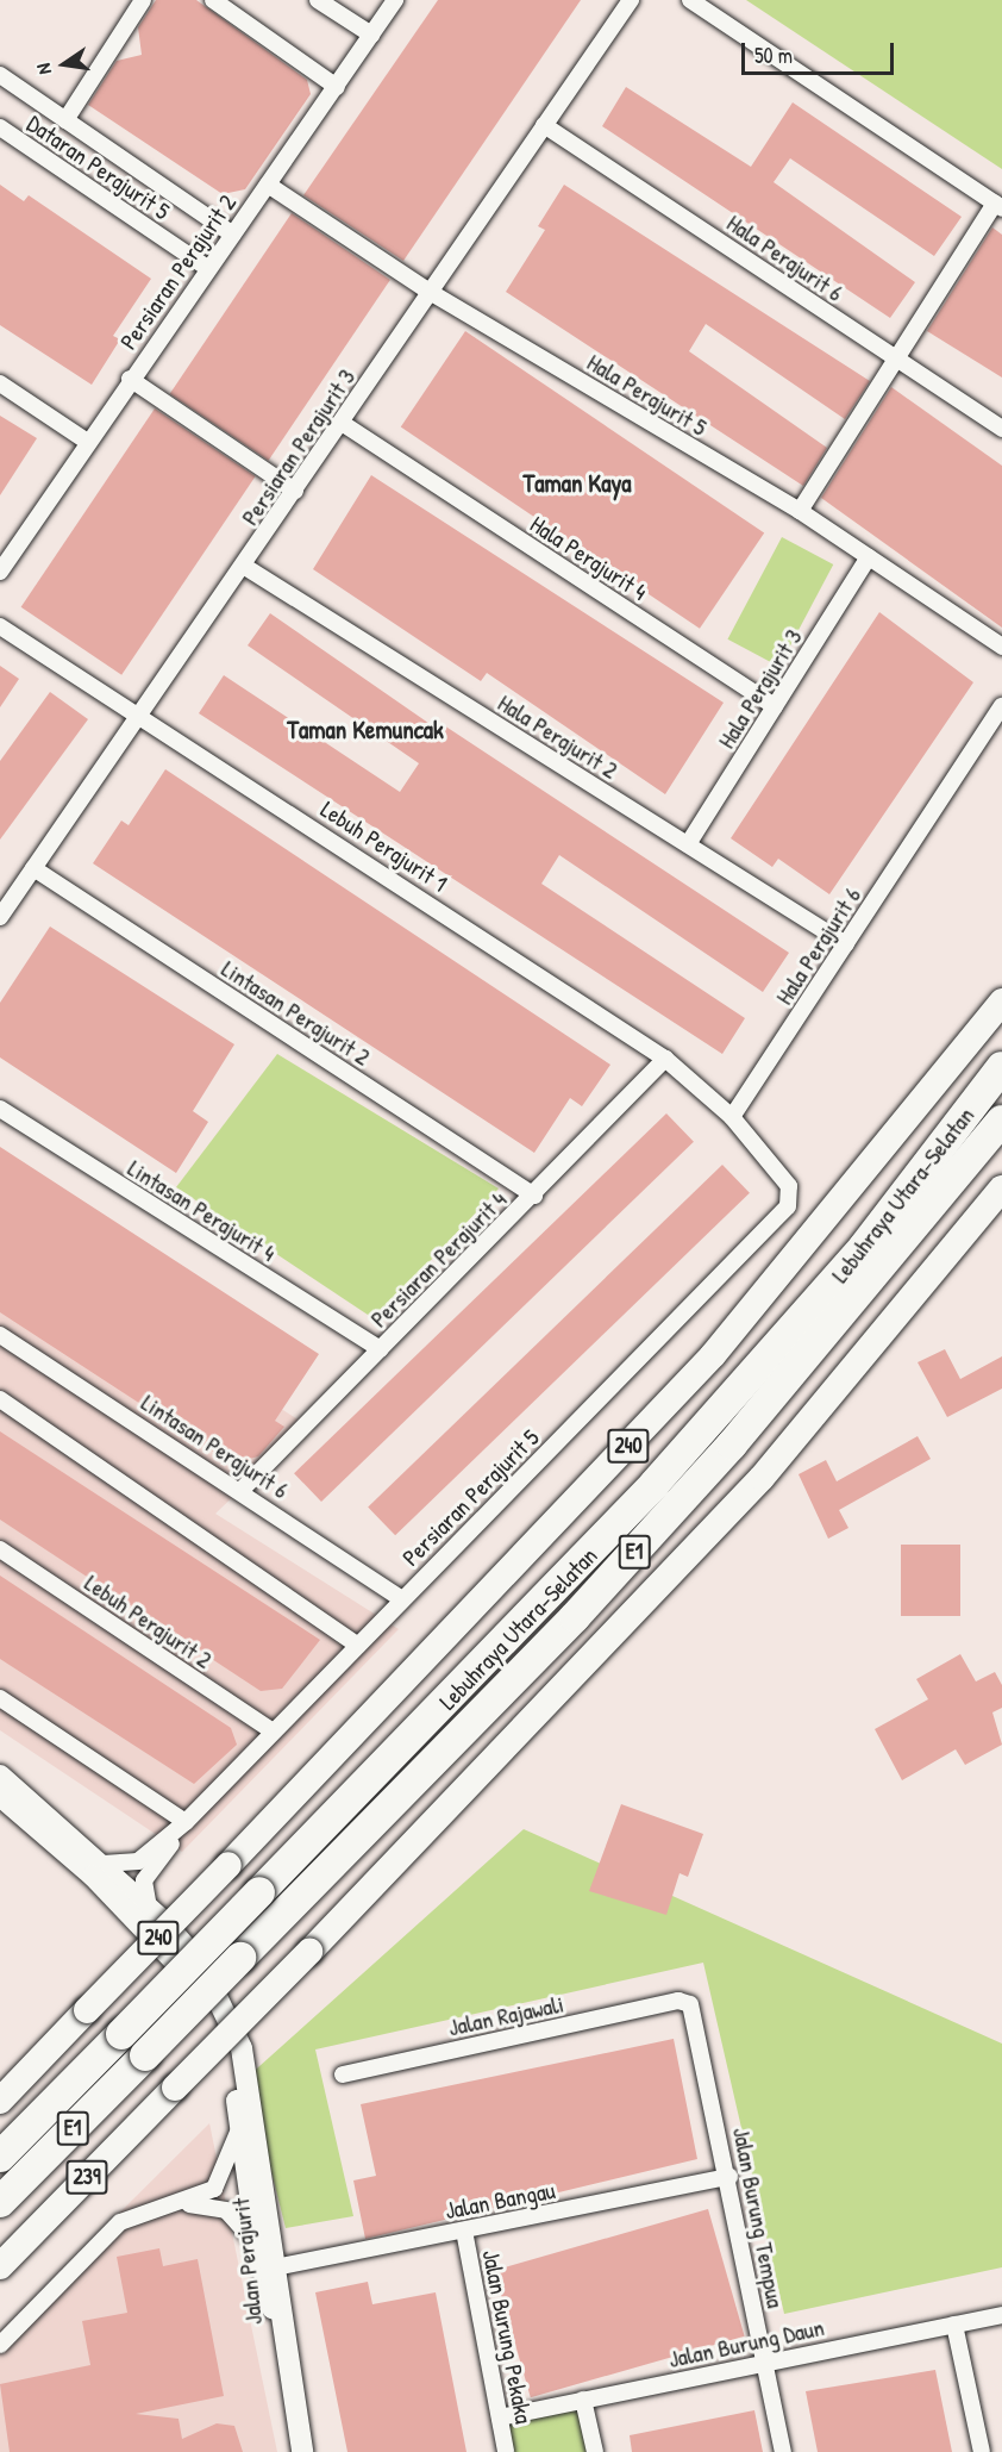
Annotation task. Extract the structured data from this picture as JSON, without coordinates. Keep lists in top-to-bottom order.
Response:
{
  "streets": {
    "highway": ["Lebuhraya Utara–Selatan", "E1"],
    "main road": ["240", "239"],
    "street": [
      "Dataran Perajurit 5",
      "Hala Perajurit 6",
      "Persiaran Perajurit 2",
      "Hala Perajurit 5",
      "Persiaran Perajurit 3",
      "Hala Perajurit 4",
      "Hala Perajurit 3",
      "Hala Perajurit 2",
      "Lebuh Perajurit 1",
      "Lintasan Perajurit 2",
      "Lintasan Perajurit 4",
      "Persiaran Perajurit 4",
      "Lintasan Perajurit 6",
      "Persiaran Perajurit 5",
      "Lebuh Perajurit 2",
      "Jalan Rajawali",
      "Jalan Bangau",
      "Jalan Burung Tempua",
      "Jalan Perajurit",
      "Jalan Burung Pekaka",
      "Jalan Burung Daun"
    ]
  },
  "crossings": [
    ["Dataran Perajurit 5", "Persiaran Perajurit 2"],
    ["Hala Perajurit 6", "Persiaran Perajurit 3"],
    ["Hala Perajurit 6", "Hala Perajurit 2"],
    ["Hala Perajurit 6", "Lebuh Perajurit 1"],
    ["Hala Perajurit 6", "Persiaran Perajurit 5"],
    ["Persiaran Perajurit 2", "Hala Perajurit 5"],
    ["Hala Perajurit 5", "Persiaran Perajurit 3"],
    ["Hala Perajurit 5", "Hala Perajurit 3"],
    ["Persiaran Perajurit 3", "Hala Perajurit 4"],
    ["Persiaran Perajurit 3", "Hala Perajurit 2"],
    ["Persiaran Perajurit 3", "Lebuh Perajurit 1"],
    ["Persiaran Perajurit 3", "Lintasan Perajurit 2"],
    ["Hala Perajurit 4", "Hala Perajurit 3"],
    ["Hala Perajurit 3", "Hala Perajurit 2"],
    ["Lebuh Perajurit 1", "Persiaran Perajurit 4"],
    ["Lebuh Perajurit 1", "Persiaran Perajurit 5"],
    ["Lintasan Perajurit 2", "Persiaran Perajurit 4"],
    ["Lintasan Perajurit 4", "Persiaran Perajurit 4"],
    ["Persiaran Perajurit 4", "Lintasan Perajurit 6"],
    ["Lintasan Perajurit 6", "Persiaran Perajurit 5"],
    ["Persiaran Perajurit 5", "Lebuh Perajurit 2"],
    ["Persiaran Perajurit 5", "Jalan Perajurit"],
    ["Jalan Rajawali", "Jalan Burung Tempua"],
    ["Jalan Bangau", "Jalan Burung Tempua"],
    ["Jalan Bangau", "Jalan Perajurit"],
    ["Jalan Bangau", "Jalan Burung Pekaka"],
    ["Jalan Burung Tempua", "Jalan Burung Daun"],
    ["Jalan Burung Pekaka", "Jalan Burung Daun"]
  ],
  "districts": ["Taman Kaya", "Taman Kemuncak"],
  "scale_bar": "50 m",
  "north": "left"
}
